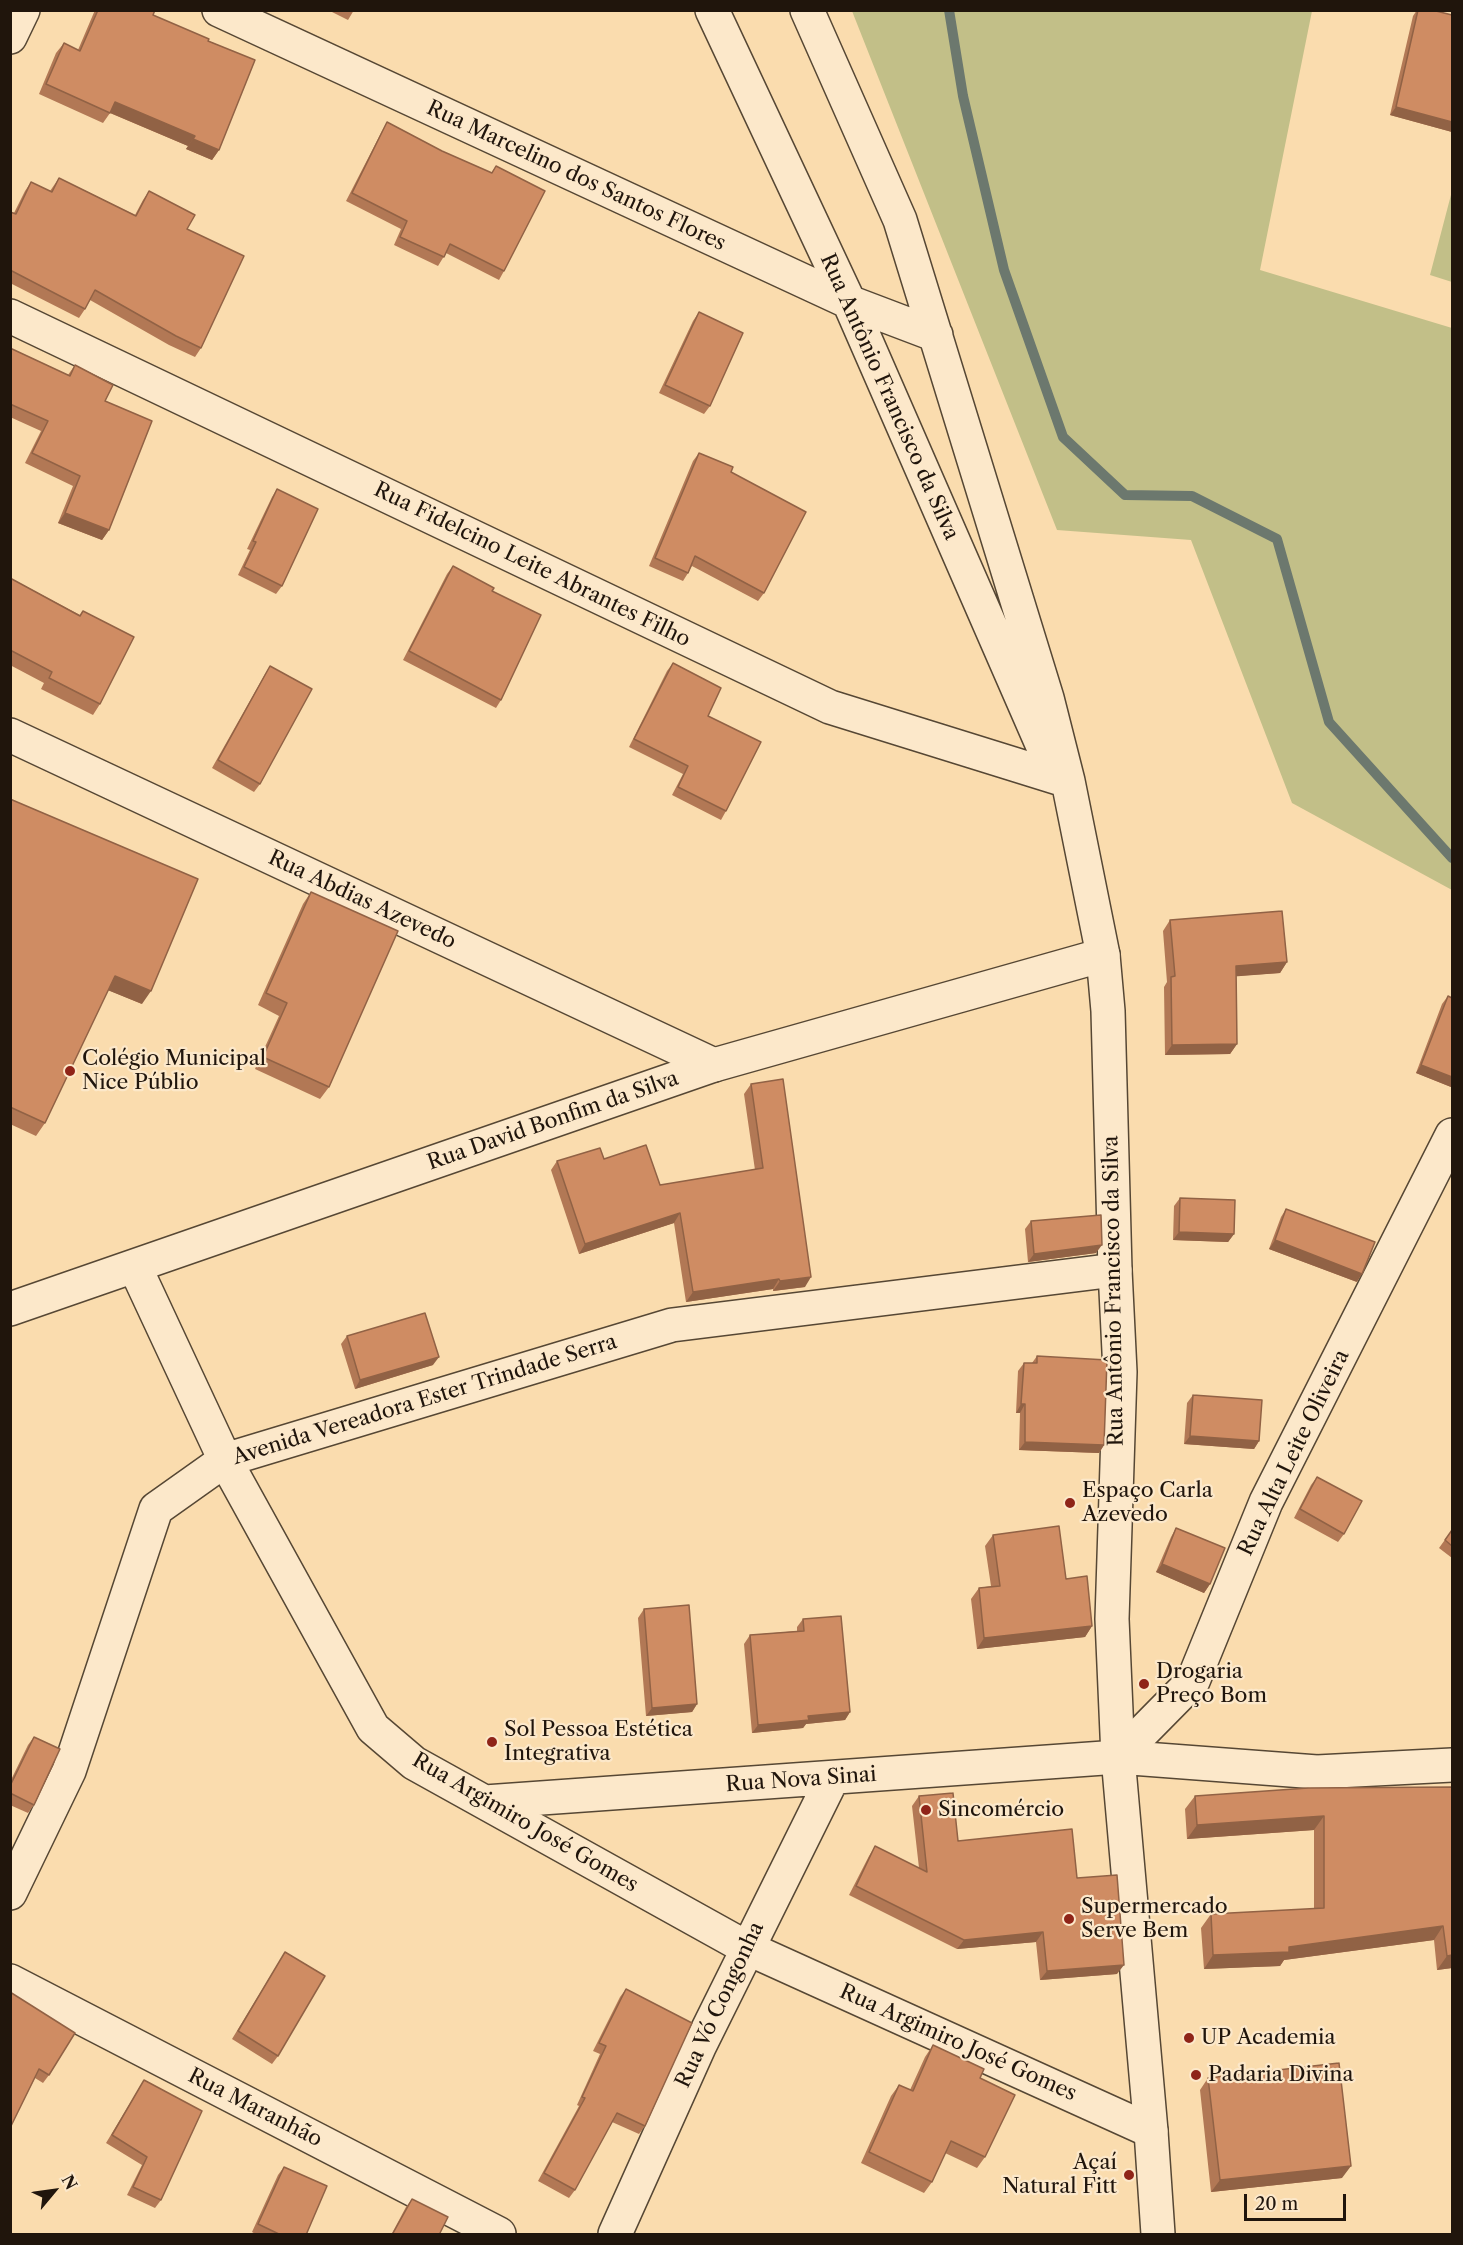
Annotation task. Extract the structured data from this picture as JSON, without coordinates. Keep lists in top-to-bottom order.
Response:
{
  "streets": {
    "street": [
      "Rua Marcelino dos Santos Flores",
      "Rua Antônio Francisco da Silva",
      "Rua Fidelcino Leite Abrantes Filho",
      "Rua Abdias Azevedo",
      "Rua David Bonfim da Silva",
      "Avenida Vereadora Ester Trindade Serra",
      "Rua Alta Leite Oliveira",
      "Rua Nova Sinai",
      "Rua Argimiro José Gomes",
      "Rua Vó Congonha",
      "Rua Maranhão"
    ]
  },
  "crossings": [
    ["Rua Marcelino dos Santos Flores", "Rua Antônio Francisco da Silva"],
    ["Rua Antônio Francisco da Silva", "Rua Fidelcino Leite Abrantes Filho"],
    ["Rua Antônio Francisco da Silva", "Rua David Bonfim da Silva"],
    ["Rua Antônio Francisco da Silva", "Avenida Vereadora Ester Trindade Serra"],
    ["Rua Antônio Francisco da Silva", "Rua Alta Leite Oliveira"],
    ["Rua Antônio Francisco da Silva", "Rua Nova Sinai"],
    ["Rua Antônio Francisco da Silva", "Rua Argimiro José Gomes"],
    ["Rua Abdias Azevedo", "Rua David Bonfim da Silva"],
    ["Rua David Bonfim da Silva", "Rua Argimiro José Gomes"],
    ["Avenida Vereadora Ester Trindade Serra", "Rua Argimiro José Gomes"],
    ["Rua Alta Leite Oliveira", "Rua Nova Sinai"],
    ["Rua Nova Sinai", "Rua Argimiro José Gomes"],
    ["Rua Nova Sinai", "Rua Vó Congonha"],
    ["Rua Argimiro José Gomes", "Rua Vó Congonha"]
  ],
  "places": [
    "Colégio Municipal Nice Públio",
    "Espaço Carla Azevedo",
    "Drogaria Preço Bom",
    "Sol Pessoa Estética Integrativa",
    "Sincomércio",
    "Supermercado Serve Bem",
    "UP Academia",
    "Padaria Divina",
    "Açaí Natural Fitt"
  ],
  "scale_bar": "20 m",
  "north": "top right"
}
